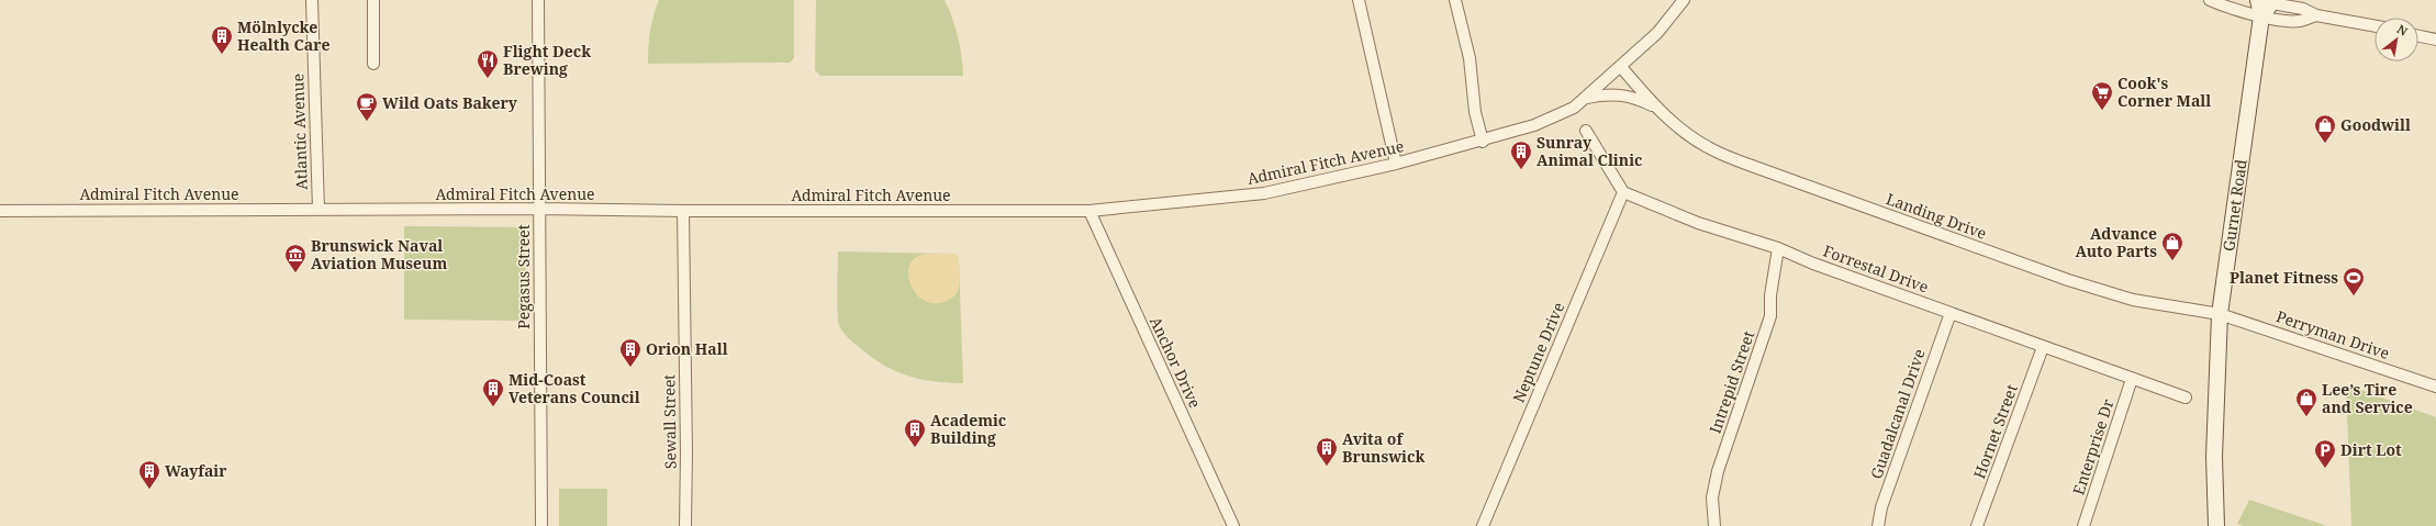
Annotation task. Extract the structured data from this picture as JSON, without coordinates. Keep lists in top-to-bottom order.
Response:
{
  "streets": {
    "main road": ["Gurnet Road"],
    "street": [
      "Atlantic Avenue",
      "Admiral Fitch Avenue",
      "Landing Drive",
      "Forrestal Drive",
      "Pegasus Street",
      "Perryman Drive",
      "Neptune Drive",
      "Anchor Drive",
      "Intrepid Street",
      "Guadalcanal Drive",
      "Sewall Street",
      "Hornet Street",
      "Enterprise Dr"
    ]
  },
  "crossings": [
    ["Atlantic Avenue", "Admiral Fitch Avenue"],
    ["Admiral Fitch Avenue", "Landing Drive"],
    ["Admiral Fitch Avenue", "Pegasus Street"],
    ["Admiral Fitch Avenue", "Anchor Drive"],
    ["Admiral Fitch Avenue", "Sewall Street"],
    ["Gurnet Road", "Landing Drive"],
    ["Gurnet Road", "Perryman Drive"],
    ["Landing Drive", "Perryman Drive"],
    ["Forrestal Drive", "Neptune Drive"],
    ["Forrestal Drive", "Intrepid Street"],
    ["Forrestal Drive", "Guadalcanal Drive"],
    ["Forrestal Drive", "Hornet Street"],
    ["Forrestal Drive", "Enterprise Dr"]
  ],
  "places": {
    "building": [
      "Mölnlycke Health Care",
      "Sunray Animal Clinic",
      "Orion Hall",
      "Mid-Coast Veterans Council",
      "Academic Building",
      "Avita of Brunswick",
      "Wayfair"
    ],
    "restaurant": ["Flight Deck Brewing"],
    "supermarket": ["Cook's Corner Mall"],
    "cafe": ["Wild Oats Bakery"],
    "shop": ["Goodwill", "Advance Auto Parts", "Lee’s Tire and Service"],
    "museum": ["Brunswick Naval Aviation Museum"],
    "sports": ["Planet Fitness"],
    "parking": ["Dirt Lot"]
  },
  "north": "top right"
}
